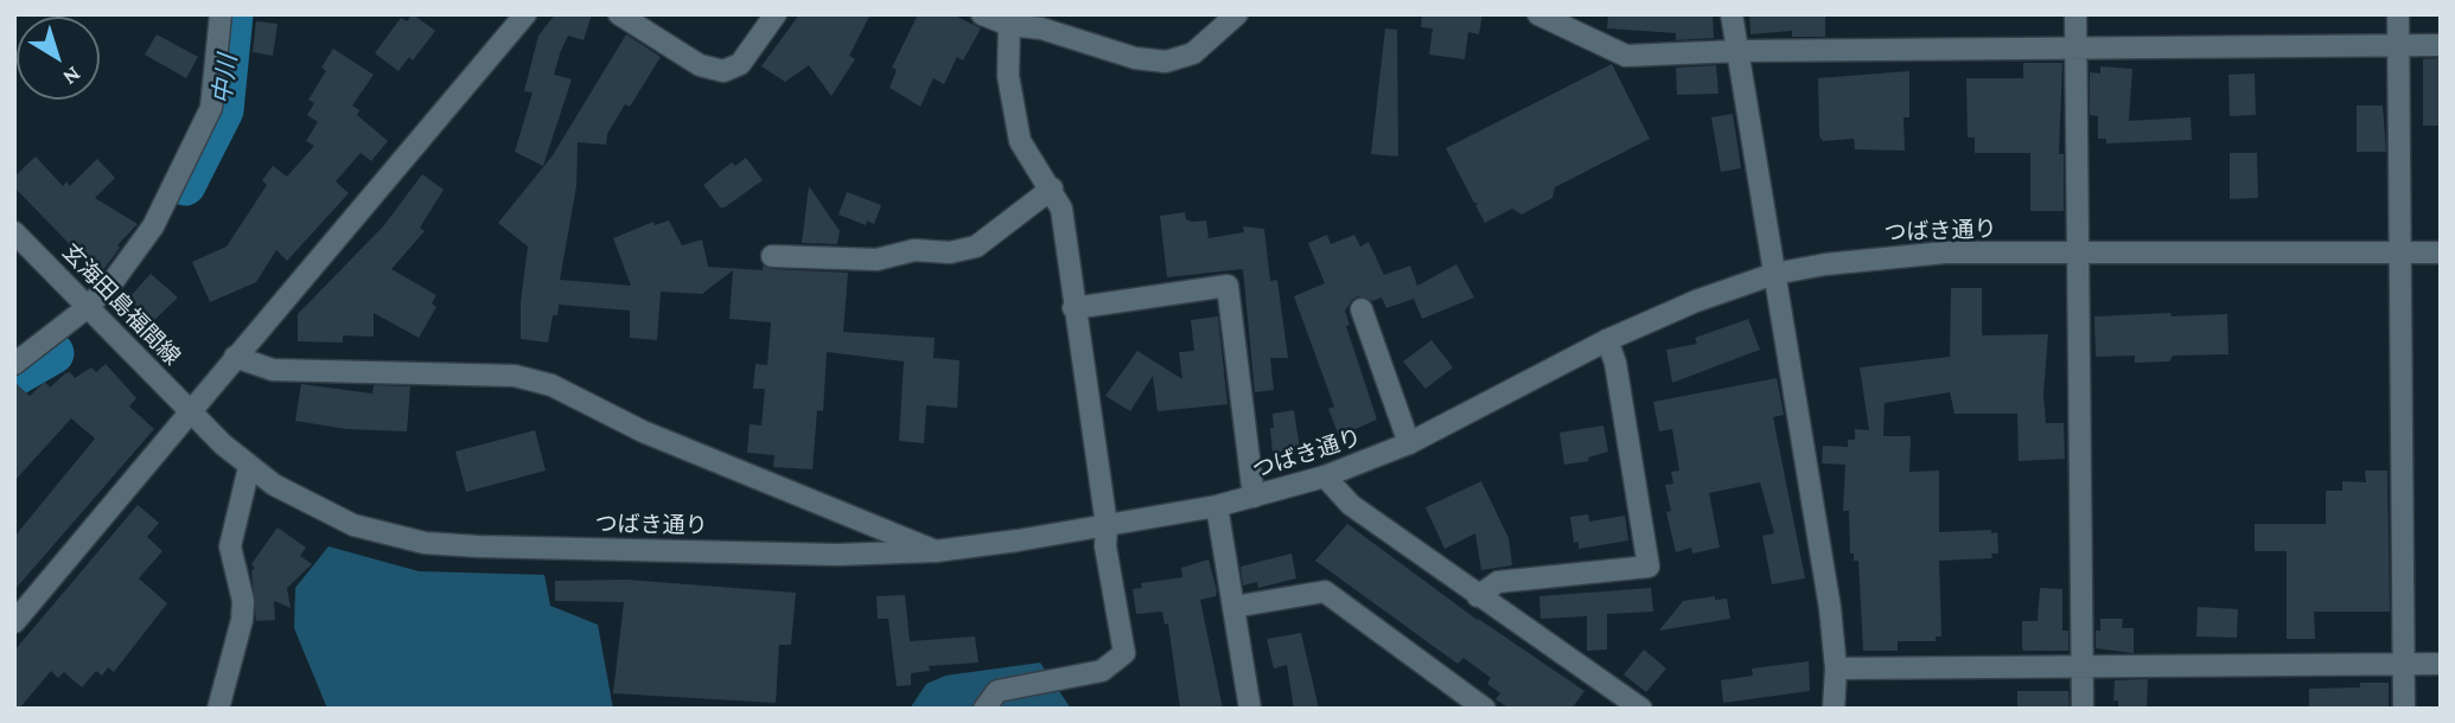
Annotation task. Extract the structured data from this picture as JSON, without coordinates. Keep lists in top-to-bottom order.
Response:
{
  "streets": {
    "street": ["つばき通り", "玄海田島福間線"]
  },
  "crossings": [
    ["つばき通り", "玄海田島福間線"]
  ],
  "water": ["中川"],
  "north": "bottom right"
}
